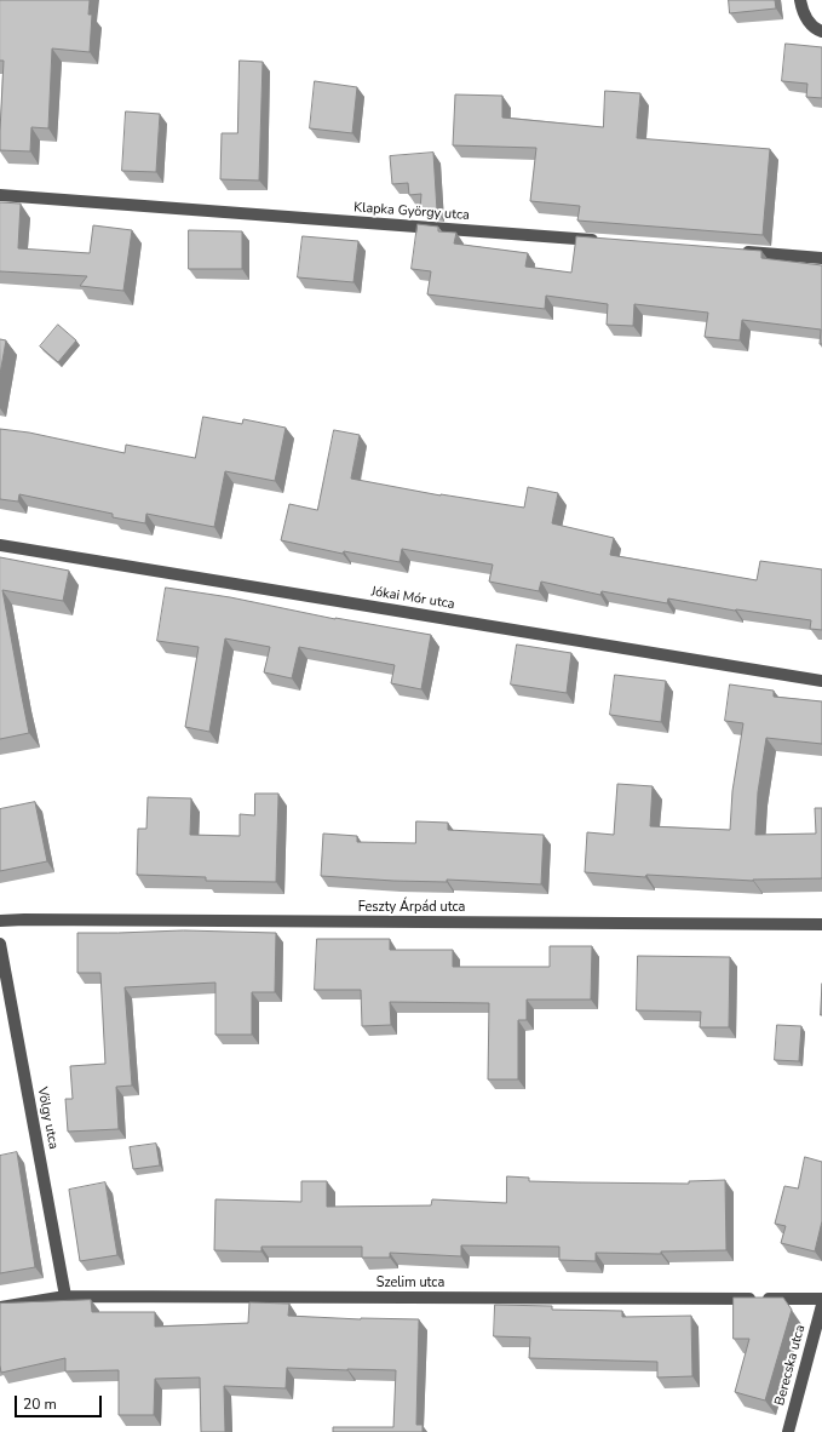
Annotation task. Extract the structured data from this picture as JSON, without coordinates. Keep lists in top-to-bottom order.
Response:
{
  "streets": {
    "street": [
      "Klapka György utca",
      "Jókai Mór utca",
      "Feszty Árpád utca",
      "Völgy utca",
      "Szelim utca",
      "Berecska utca"
    ]
  },
  "crossings": [
    ["Völgy utca", "Szelim utca"]
  ],
  "scale_bar": "20 m"
}
